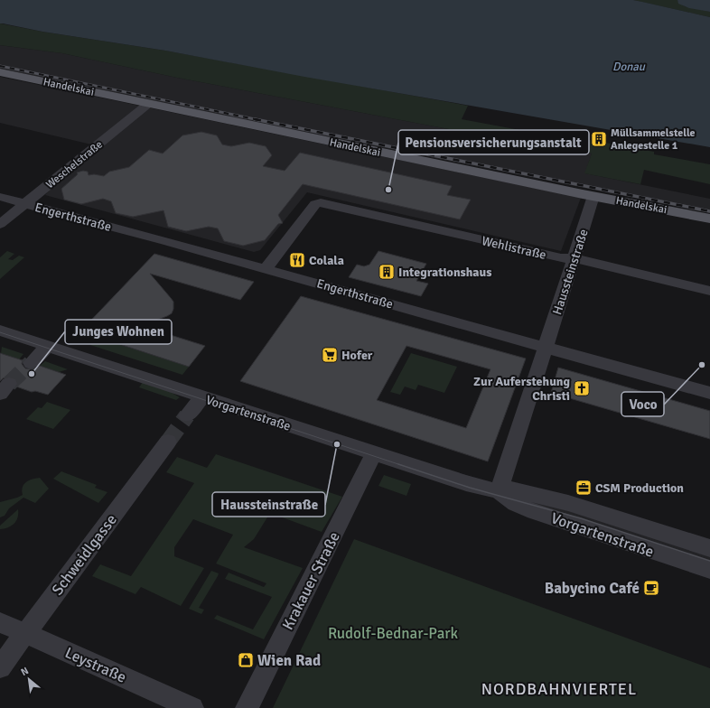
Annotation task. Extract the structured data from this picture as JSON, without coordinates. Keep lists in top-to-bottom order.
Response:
{
  "streets": {
    "main road": ["Handelskai"],
    "street": [
      "Weschelstraße",
      "Engerthstraße",
      "Wehlistraße",
      "Haussteinstraße",
      "Vorgartenstraße",
      "Schweidlgasse",
      "Krakauer Straße",
      "Leystraße"
    ]
  },
  "crossings": [
    ["Handelskai", "Weschelstraße"],
    ["Handelskai", "Haussteinstraße"],
    ["Weschelstraße", "Engerthstraße"],
    ["Engerthstraße", "Wehlistraße"],
    ["Engerthstraße", "Haussteinstraße"],
    ["Wehlistraße", "Haussteinstraße"],
    ["Haussteinstraße", "Vorgartenstraße"],
    ["Vorgartenstraße", "Krakauer Straße"],
    ["Schweidlgasse", "Leystraße"]
  ],
  "districts": ["NORDBAHNVIERTEL"],
  "water": ["Donau"],
  "parks": ["Rudolf-Bednar-Park"],
  "places": {
    "building": ["Müllsammelstelle Anlegestelle 1", "Integrationshaus"],
    "other": [
      "Pensionsversicherungsanstalt",
      "Voco",
      "Junges Wohnen",
      "Haussteinstraße"
    ],
    "restaurant": ["Colala"],
    "supermarket": ["Hofer"],
    "church": ["Zur Auferstehung Christi"],
    "office": ["CSM Production"],
    "cafe": ["Babycino Café"],
    "shop": ["Wien Rad"]
  },
  "north": "top left"
}
